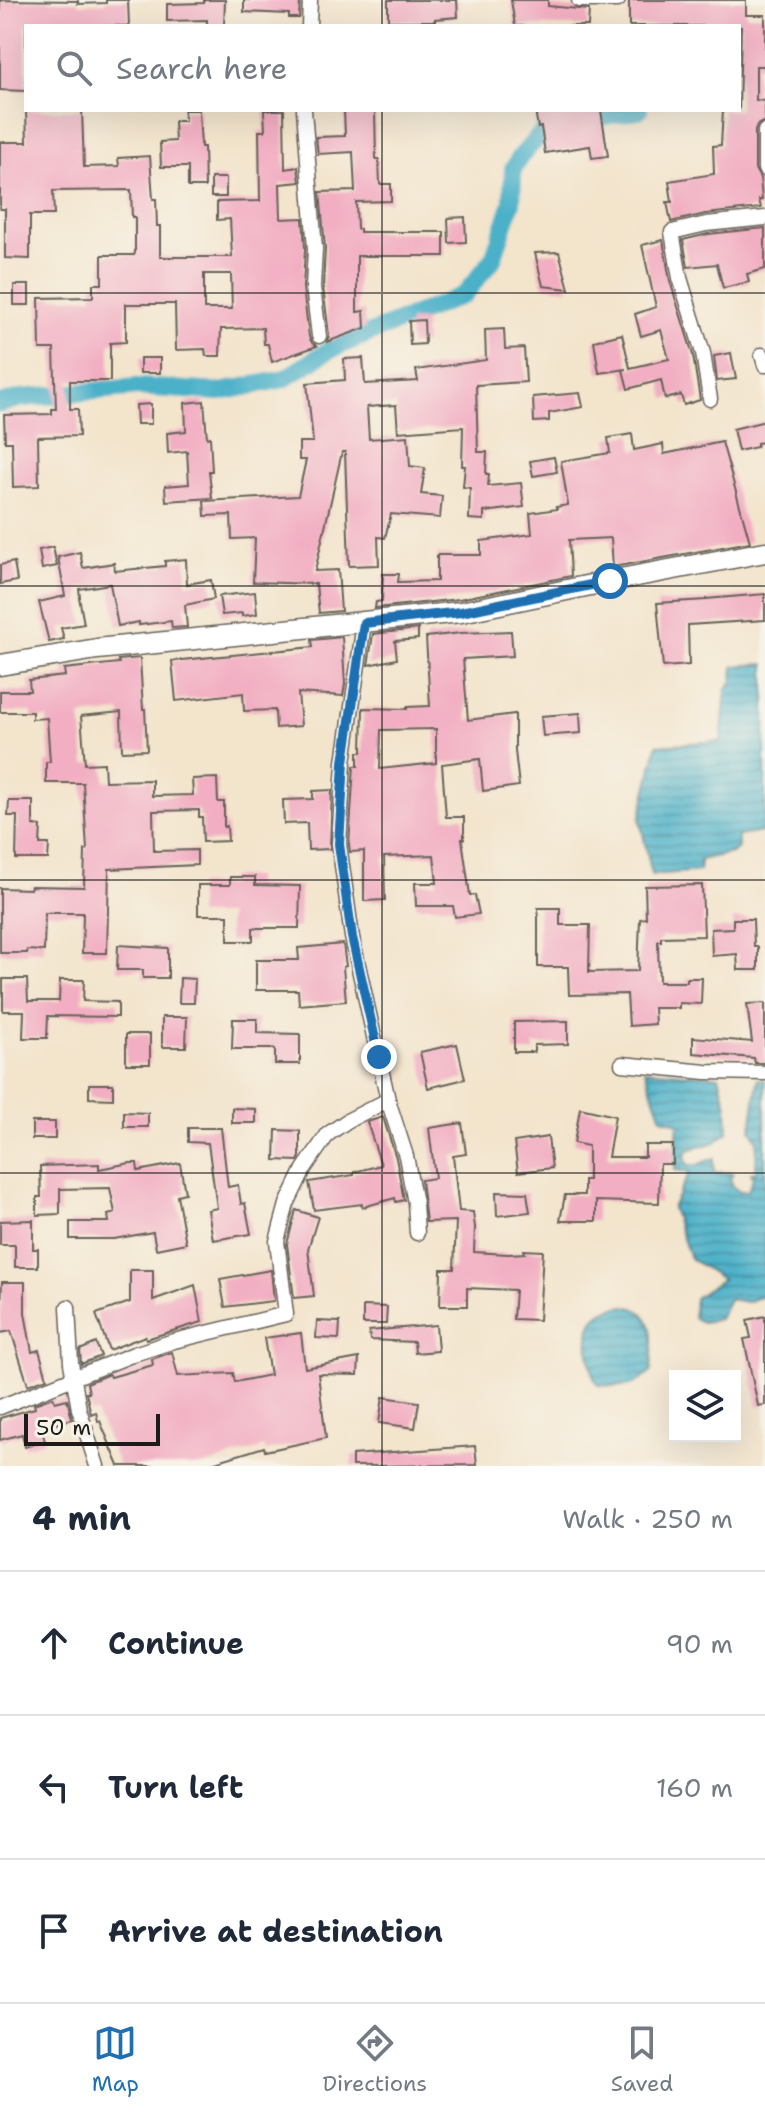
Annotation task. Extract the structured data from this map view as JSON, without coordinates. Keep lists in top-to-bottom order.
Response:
{
  "scale_bar": "50 m",
  "page": {
    "search": "Search here",
    "scale": "50 m",
    "heading": ["4 min", "Walk · 250 m"],
    "list": [
      ["Continue", "90 m"],
      ["Turn left", "160 m"],
      "Arrive at destination"
    ],
    "nav": ["Map", "Directions", "Saved"]
  }
}
